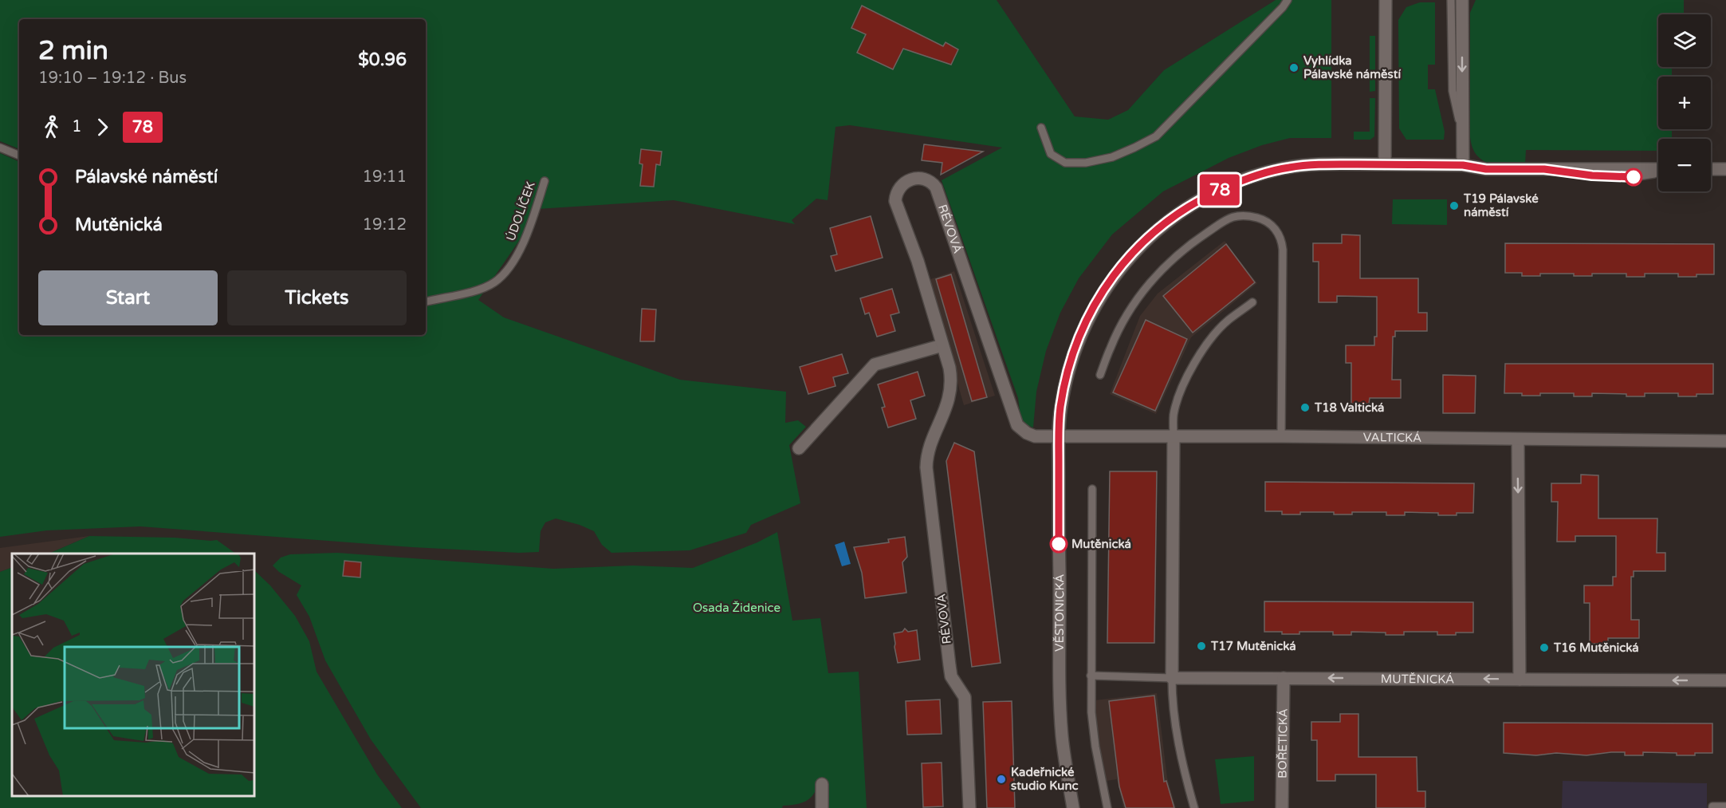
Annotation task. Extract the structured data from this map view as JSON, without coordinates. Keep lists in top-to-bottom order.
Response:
{
  "streets": {
    "street": [
      "RÉVOVÁ",
      "VALTICKÁ",
      "VĚSTONICKÁ",
      "MUTĚNICKÁ",
      "BOŘETICKÁ"
    ],
    "lane": ["ÚDOLÍČEK"]
  },
  "crossings": [
    ["RÉVOVÁ", "VALTICKÁ"],
    ["RÉVOVÁ", "VĚSTONICKÁ"],
    ["VALTICKÁ", "VĚSTONICKÁ"],
    ["MUTĚNICKÁ", "BOŘETICKÁ"]
  ],
  "one_way": ["MUTĚNICKÁ"],
  "parks": ["Osada Židenice"],
  "places": [
    "Vyhlídka Pálavské náměstí",
    "T19 Pálavské náměstí",
    "T18 Valtická",
    "Mutěnická",
    "T17 Mutěnická",
    "T16 Mutěnická",
    "Kadeřnické studio Kunc"
  ],
  "lines": ["bus line 78"],
  "page": {
    "on_map": "78",
    "map_buttons": ["+", "−"],
    "heading": ["2 min", "19:10 – 19:12 · Bus", "$0.96"],
    "legs": ["1", "78"],
    "list": [
      {
        "name": "Pálavské náměstí",
        "value": "19:11"
      },
      {
        "name": "Mutěnická",
        "value": "19:12"
      }
    ],
    "buttons": ["Start", "Tickets"]
  }
}
